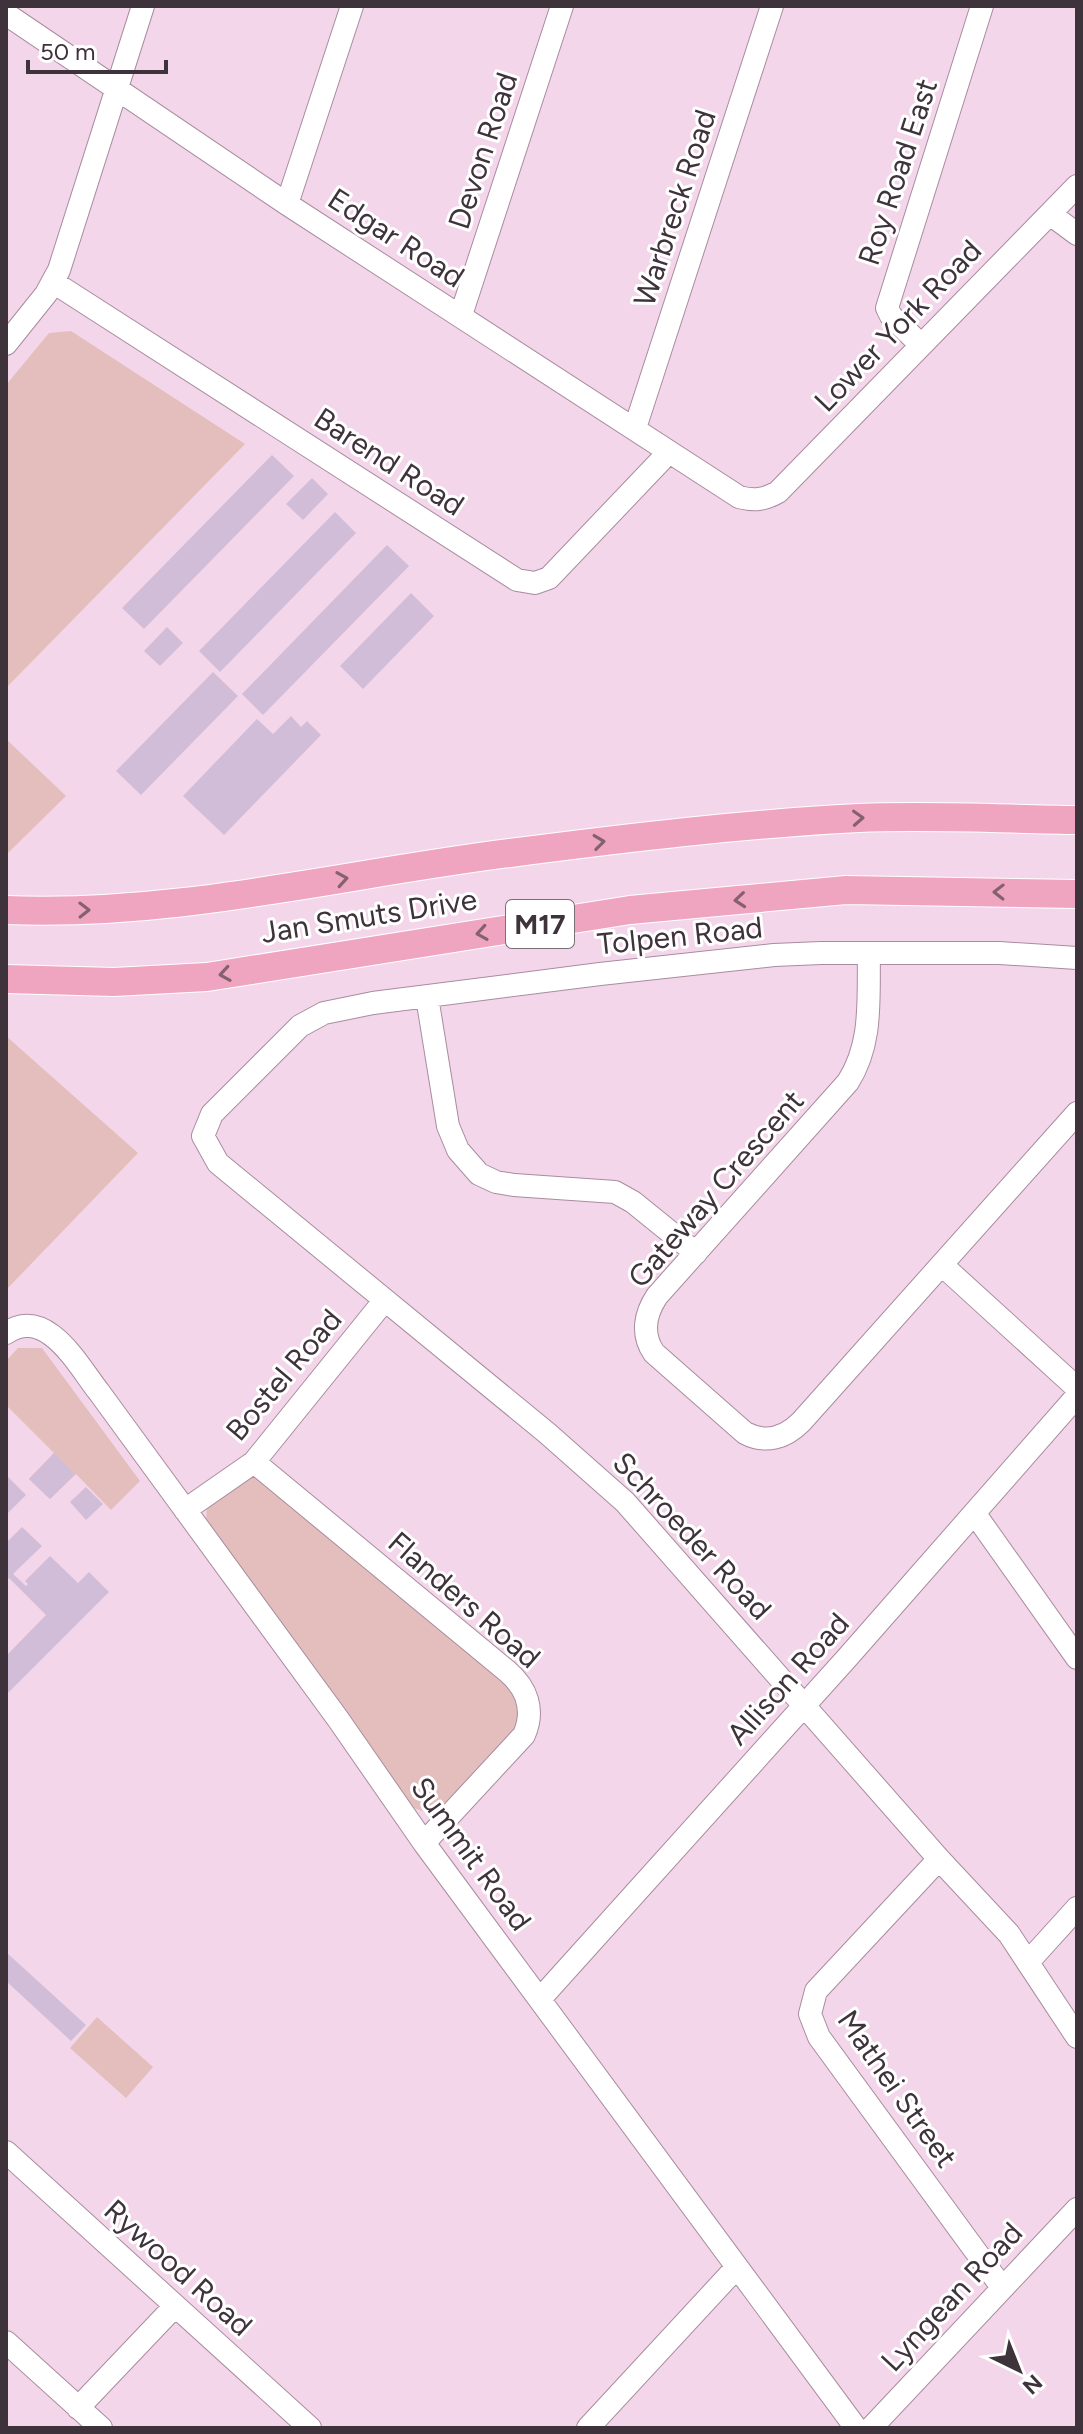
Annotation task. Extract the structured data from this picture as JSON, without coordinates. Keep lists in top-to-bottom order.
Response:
{
  "streets": {
    "main road": ["Jan Smuts Drive", "M17"],
    "street": [
      "Devon Road",
      "Roy Road East",
      "Warbreck Road",
      "Edgar Road",
      "Lower York Road",
      "Barend Road",
      "Tolpen Road",
      "Gateway Crescent",
      "Bostel Road",
      "Schroeder Road",
      "Flanders Road",
      "Allison Road",
      "Summit Road",
      "Mathei Street",
      "Rywood Road",
      "Lyngean Road"
    ]
  },
  "crossings": [
    ["Devon Road", "Edgar Road"],
    ["Roy Road East", "Lower York Road"],
    ["Warbreck Road", "Edgar Road"],
    ["Edgar Road", "Lower York Road"],
    ["Edgar Road", "Barend Road"],
    ["Tolpen Road", "Gateway Crescent"],
    ["Tolpen Road", "Schroeder Road"],
    ["Bostel Road", "Schroeder Road"],
    ["Bostel Road", "Flanders Road"],
    ["Bostel Road", "Summit Road"],
    ["Schroeder Road", "Allison Road"],
    ["Schroeder Road", "Mathei Street"],
    ["Flanders Road", "Summit Road"],
    ["Allison Road", "Summit Road"],
    ["Mathei Street", "Lyngean Road"]
  ],
  "scale_bar": "50 m",
  "north": "bottom right"
}
